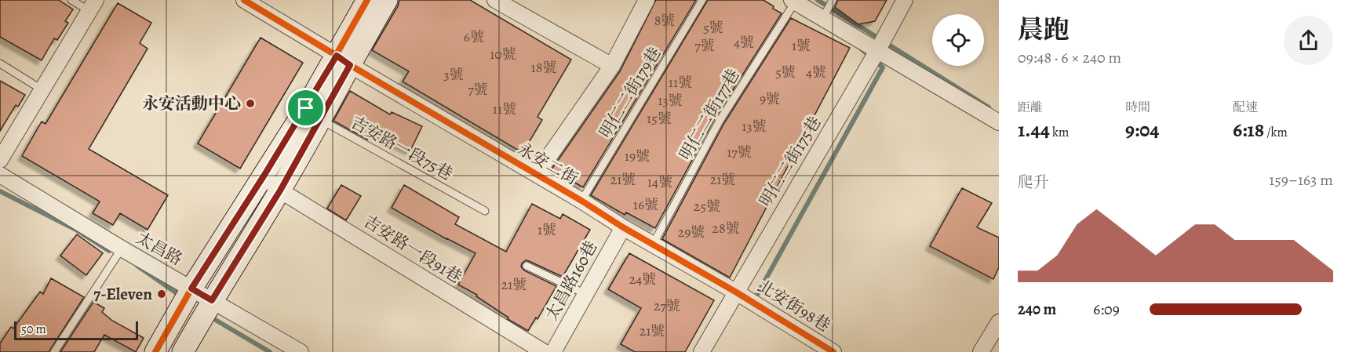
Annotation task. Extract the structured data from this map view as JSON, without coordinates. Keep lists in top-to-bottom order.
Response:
{
  "streets": {
    "street": [
      "明仁二街175巷",
      "永安二街",
      "太昌路",
      "吉安路一段91巷",
      "太昌路160巷",
      "北安街98巷"
    ],
    "lane": ["明仁二街179巷", "明仁二街177巷", "吉安路一段75巷"]
  },
  "crossings": [
    ["明仁二街179巷", "永安二街"],
    ["明仁二街177巷", "永安二街"],
    ["明仁二街175巷", "永安二街"],
    ["明仁二街175巷", "北安街98巷"],
    ["永安二街", "太昌路160巷"],
    ["永安二街", "北安街98巷"]
  ],
  "places": ["永安活動中心", "7-Eleven"],
  "house_numbers": [
    "8號",
    "5號",
    "6號",
    "4號",
    "7號",
    "1號",
    "10號",
    "18號",
    "5號",
    "4號",
    "3號",
    "11號",
    "7號",
    "9號",
    "13號",
    "11號",
    "15號",
    "13號",
    "17號",
    "19號",
    "21號",
    "21號",
    "14號",
    "16號",
    "25號",
    "28號",
    "1號",
    "29號",
    "24號",
    "21號",
    "27號",
    "21號"
  ],
  "scale_bar": "50 m",
  "page": {
    "heading": ["晨跑", "09:48 · 6 × 240 m"],
    "stats": [
      ["距離", "1.44 km"],
      ["時間", "9:04"],
      ["配速", "6:18 /km"]
    ],
    "chart": ["爬升", "159–163 m"],
    "list": [
      {
        "name": "240 m",
        "note": "6:09"
      }
    ],
    "scale": "50 m"
  }
}
